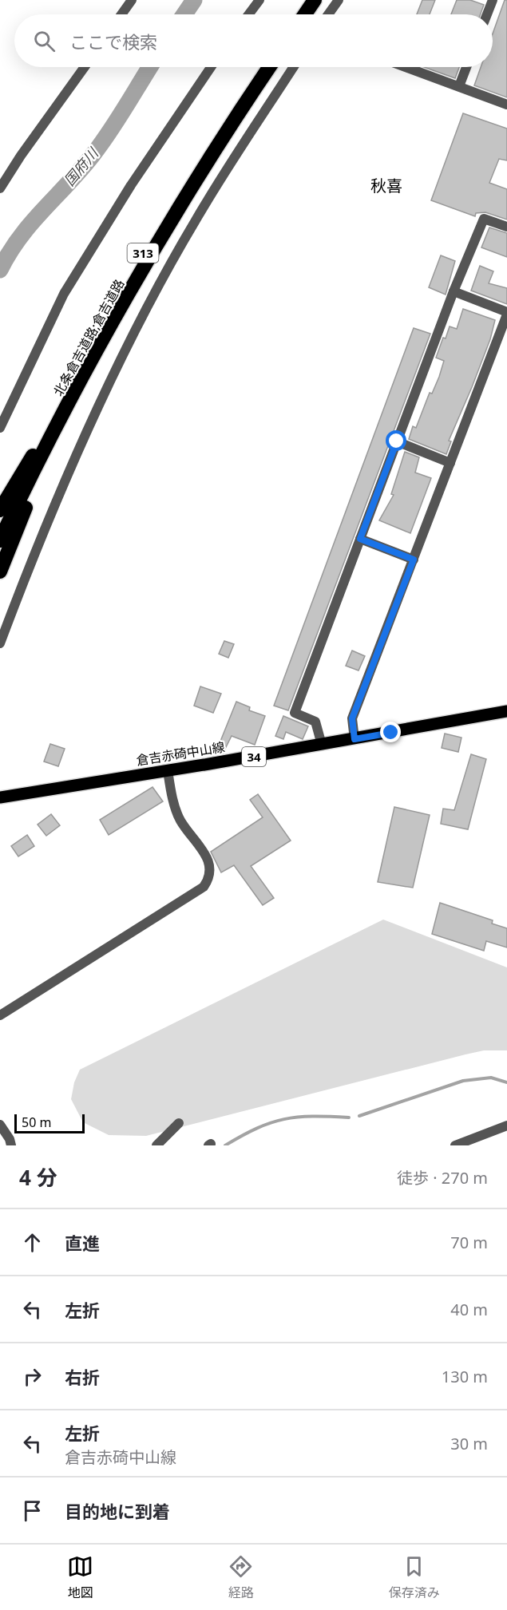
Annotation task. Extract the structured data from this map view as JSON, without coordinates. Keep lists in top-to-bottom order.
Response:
{
  "streets": {
    "highway": ["313", "北条倉吉道路;倉吉道路"],
    "main road": ["倉吉赤碕中山線", "34"]
  },
  "districts": ["秋喜"],
  "water": ["国府川"],
  "scale_bar": "50 m",
  "page": {
    "search": "ここで検索",
    "scale": "50 m",
    "heading": ["4 分", "徒歩 · 270 m"],
    "list": [
      ["直進", "70 m"],
      ["左折", "40 m"],
      ["右折", "130 m"],
      ["左折", "倉吉赤碕中山線", "30 m"],
      "目的地に到着"
    ],
    "nav": ["地図", "経路", "保存済み"]
  }
}
